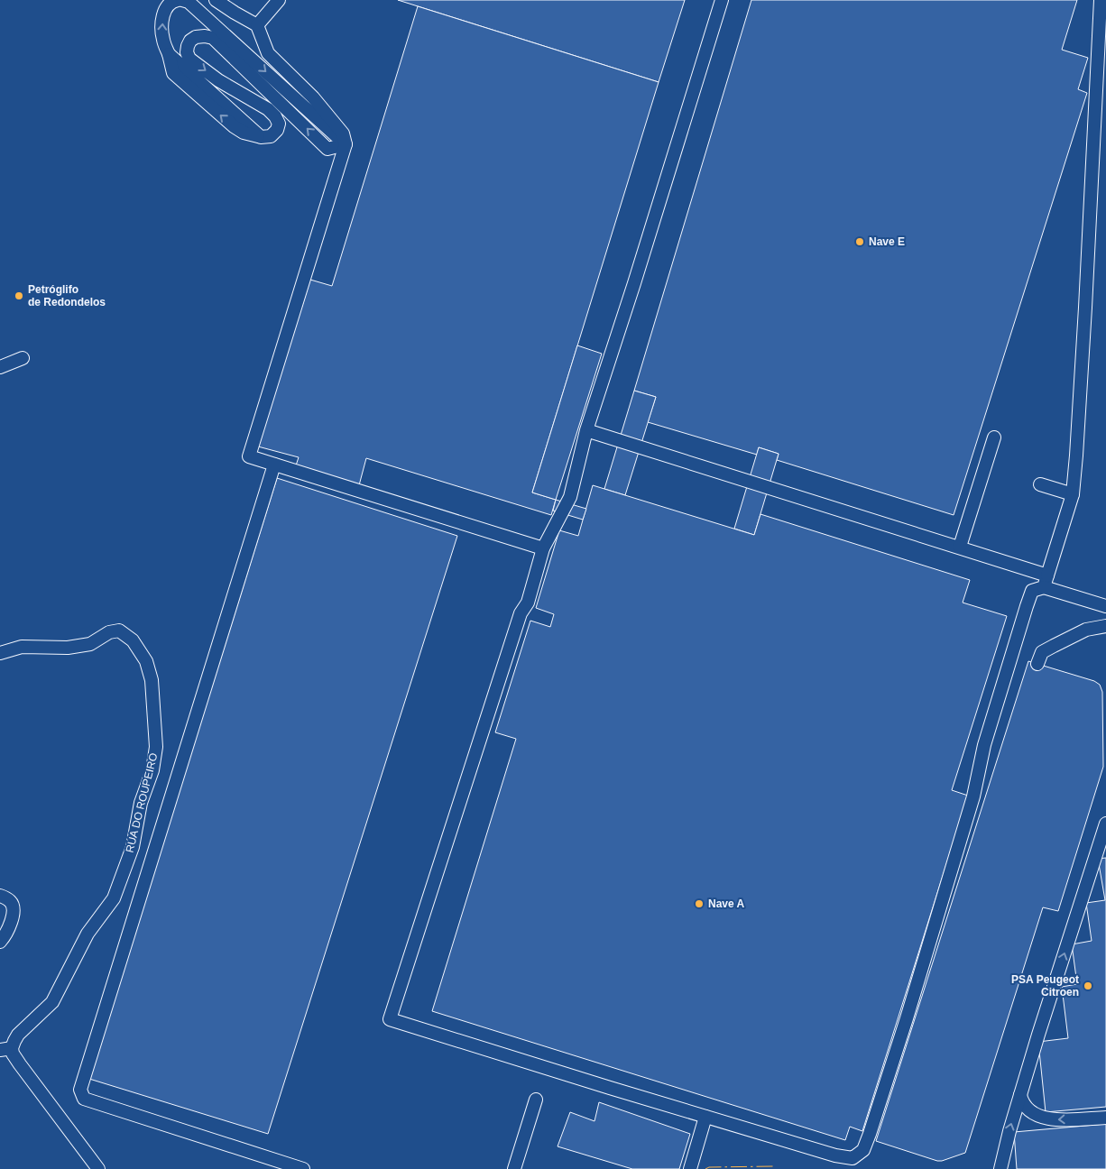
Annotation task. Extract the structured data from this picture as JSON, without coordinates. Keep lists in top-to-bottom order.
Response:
{
  "streets": {
    "street": ["RÚA DO ROUPEIRO"]
  },
  "places": [
    "Nave E",
    "Petróglifo de Redondelos",
    "Nave A",
    "PSA Peugeot Citroen"
  ]
}
